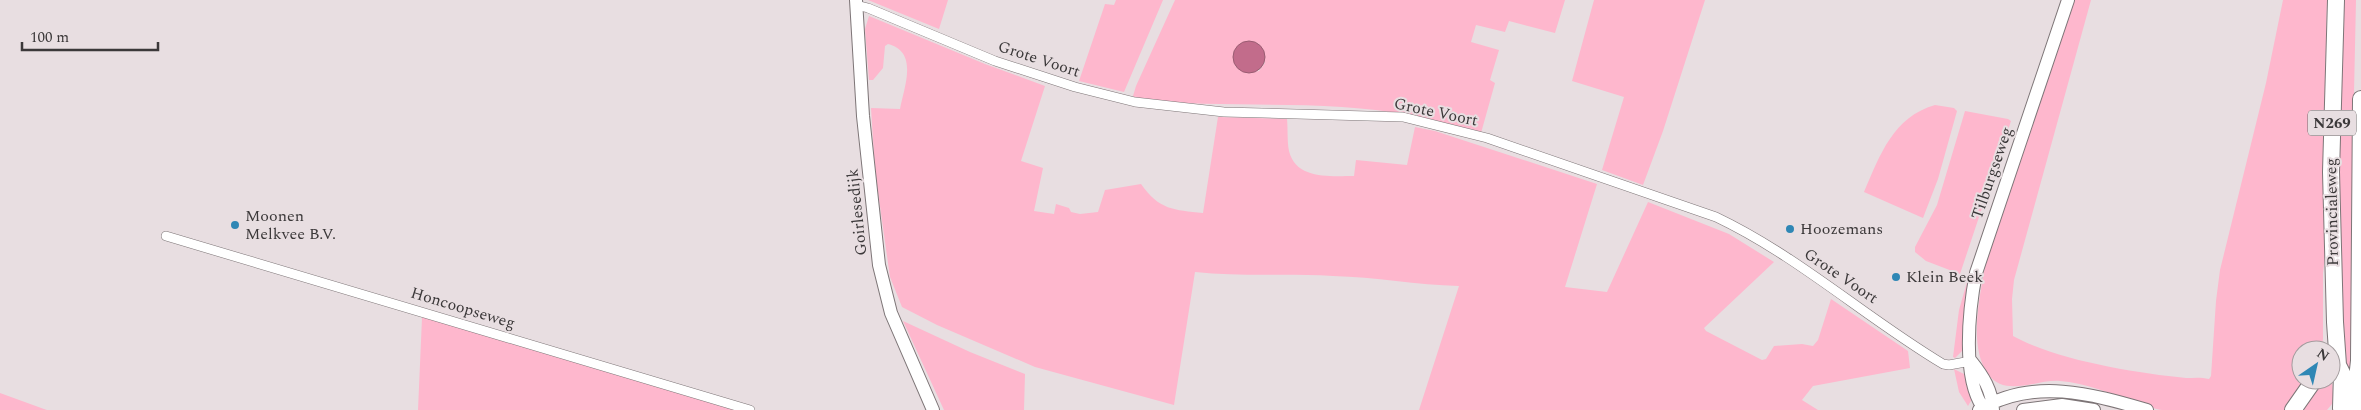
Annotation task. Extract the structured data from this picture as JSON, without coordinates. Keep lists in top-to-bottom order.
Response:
{
  "streets": {
    "highway": ["N269", "Provincialeweg"],
    "street": [
      "Grote Voort",
      "Tilburgseweg",
      "Goirlesedijk",
      "Honcoopseweg"
    ]
  },
  "crossings": [
    ["Grote Voort", "Tilburgseweg"],
    ["Grote Voort", "Goirlesedijk"]
  ],
  "places": ["Moonen Melkvee B.V.", "Hoozemans", "Klein Beek"],
  "scale_bar": "100 m",
  "north": "top right"
}
